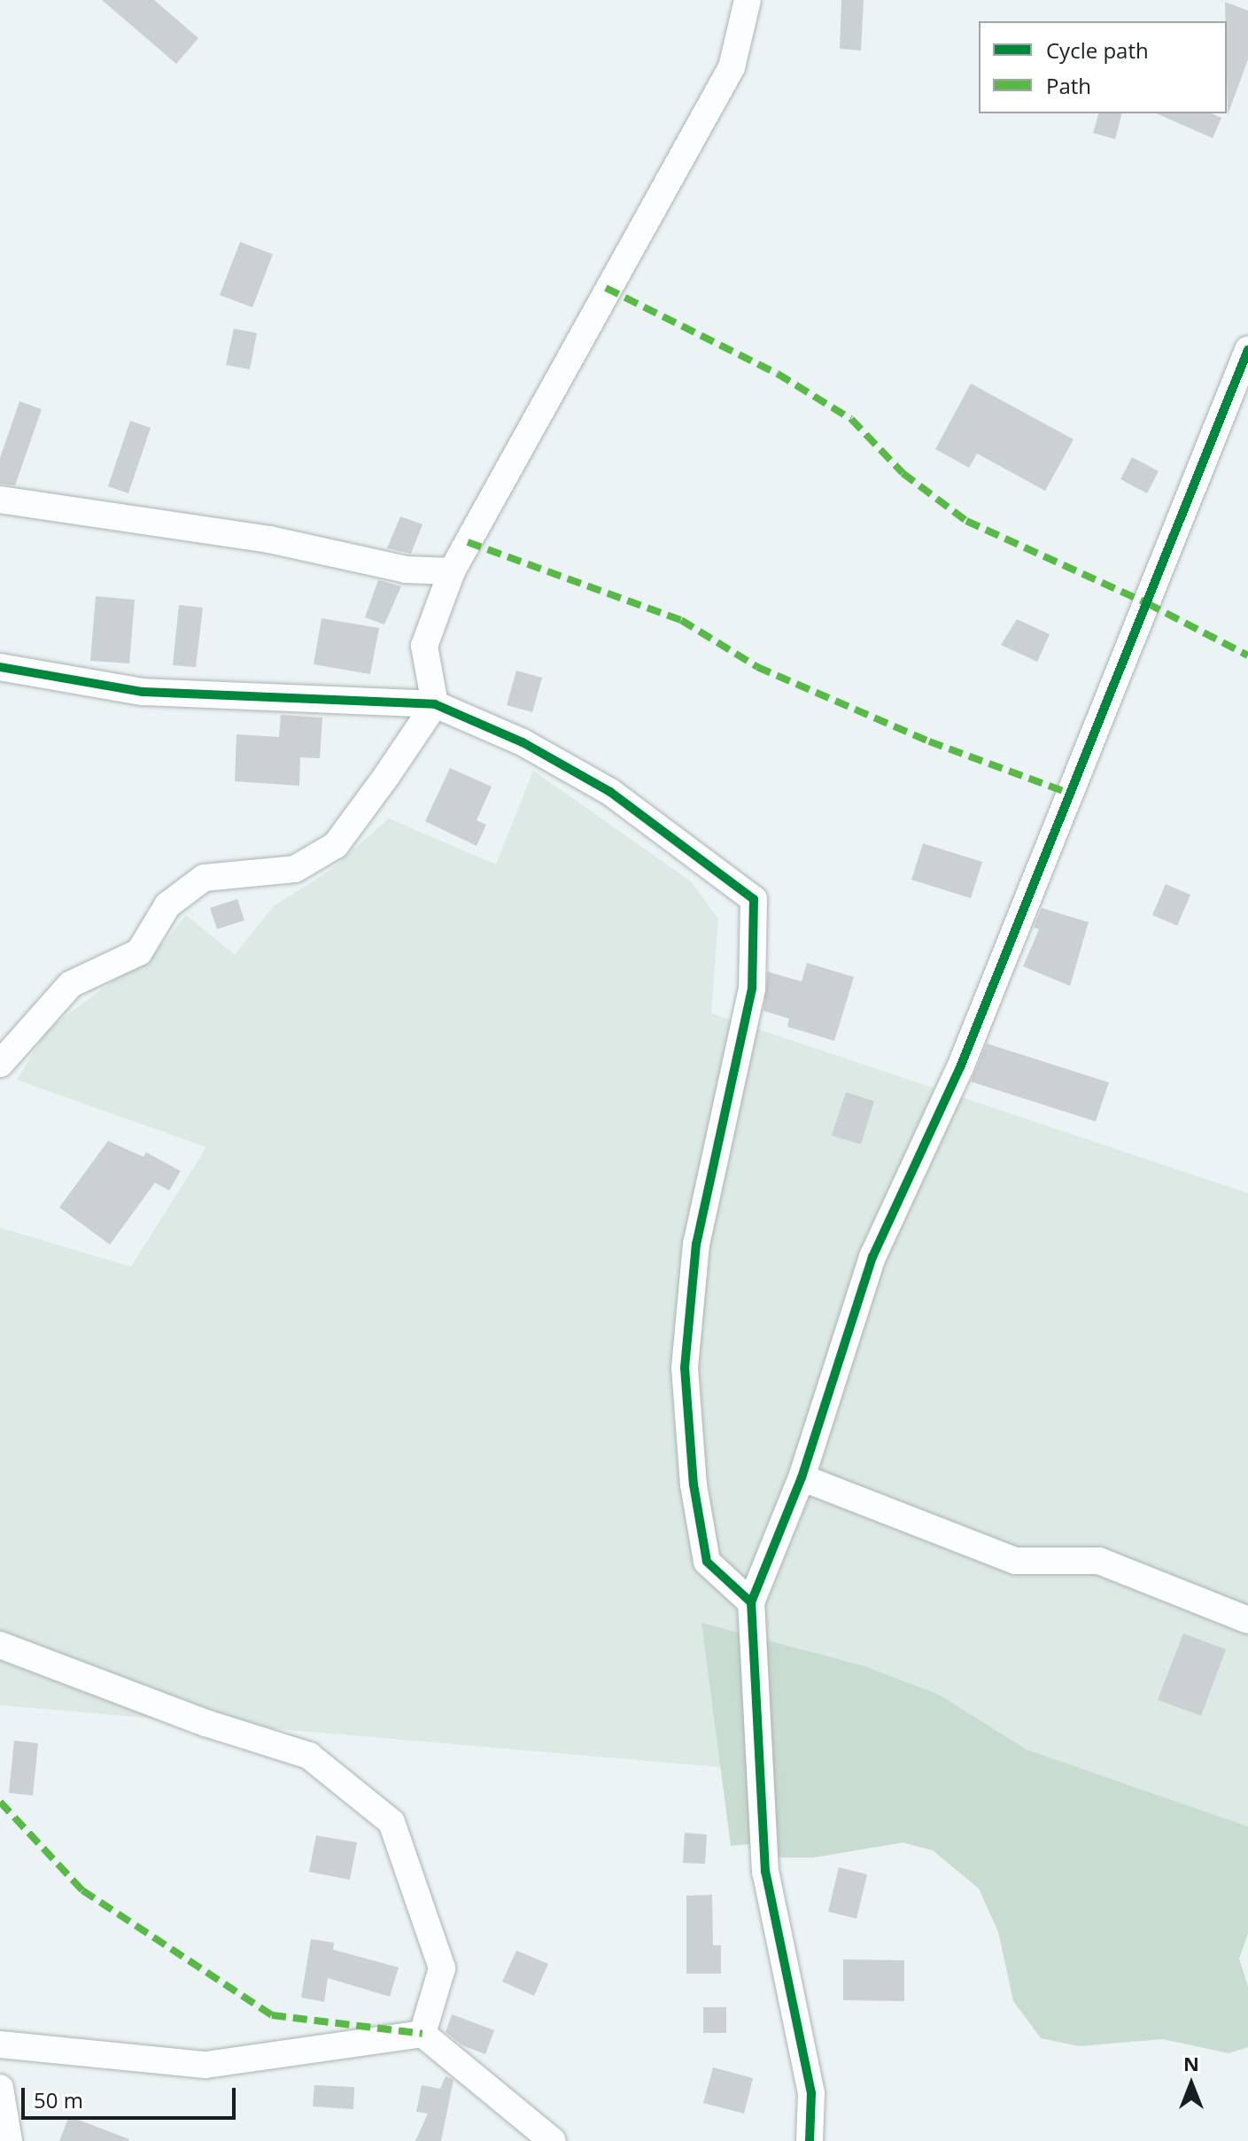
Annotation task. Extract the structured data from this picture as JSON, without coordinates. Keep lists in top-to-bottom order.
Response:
{
  "legend": ["Cycle path", "Path"],
  "scale_bar": "50 m",
  "north": "top"
}
